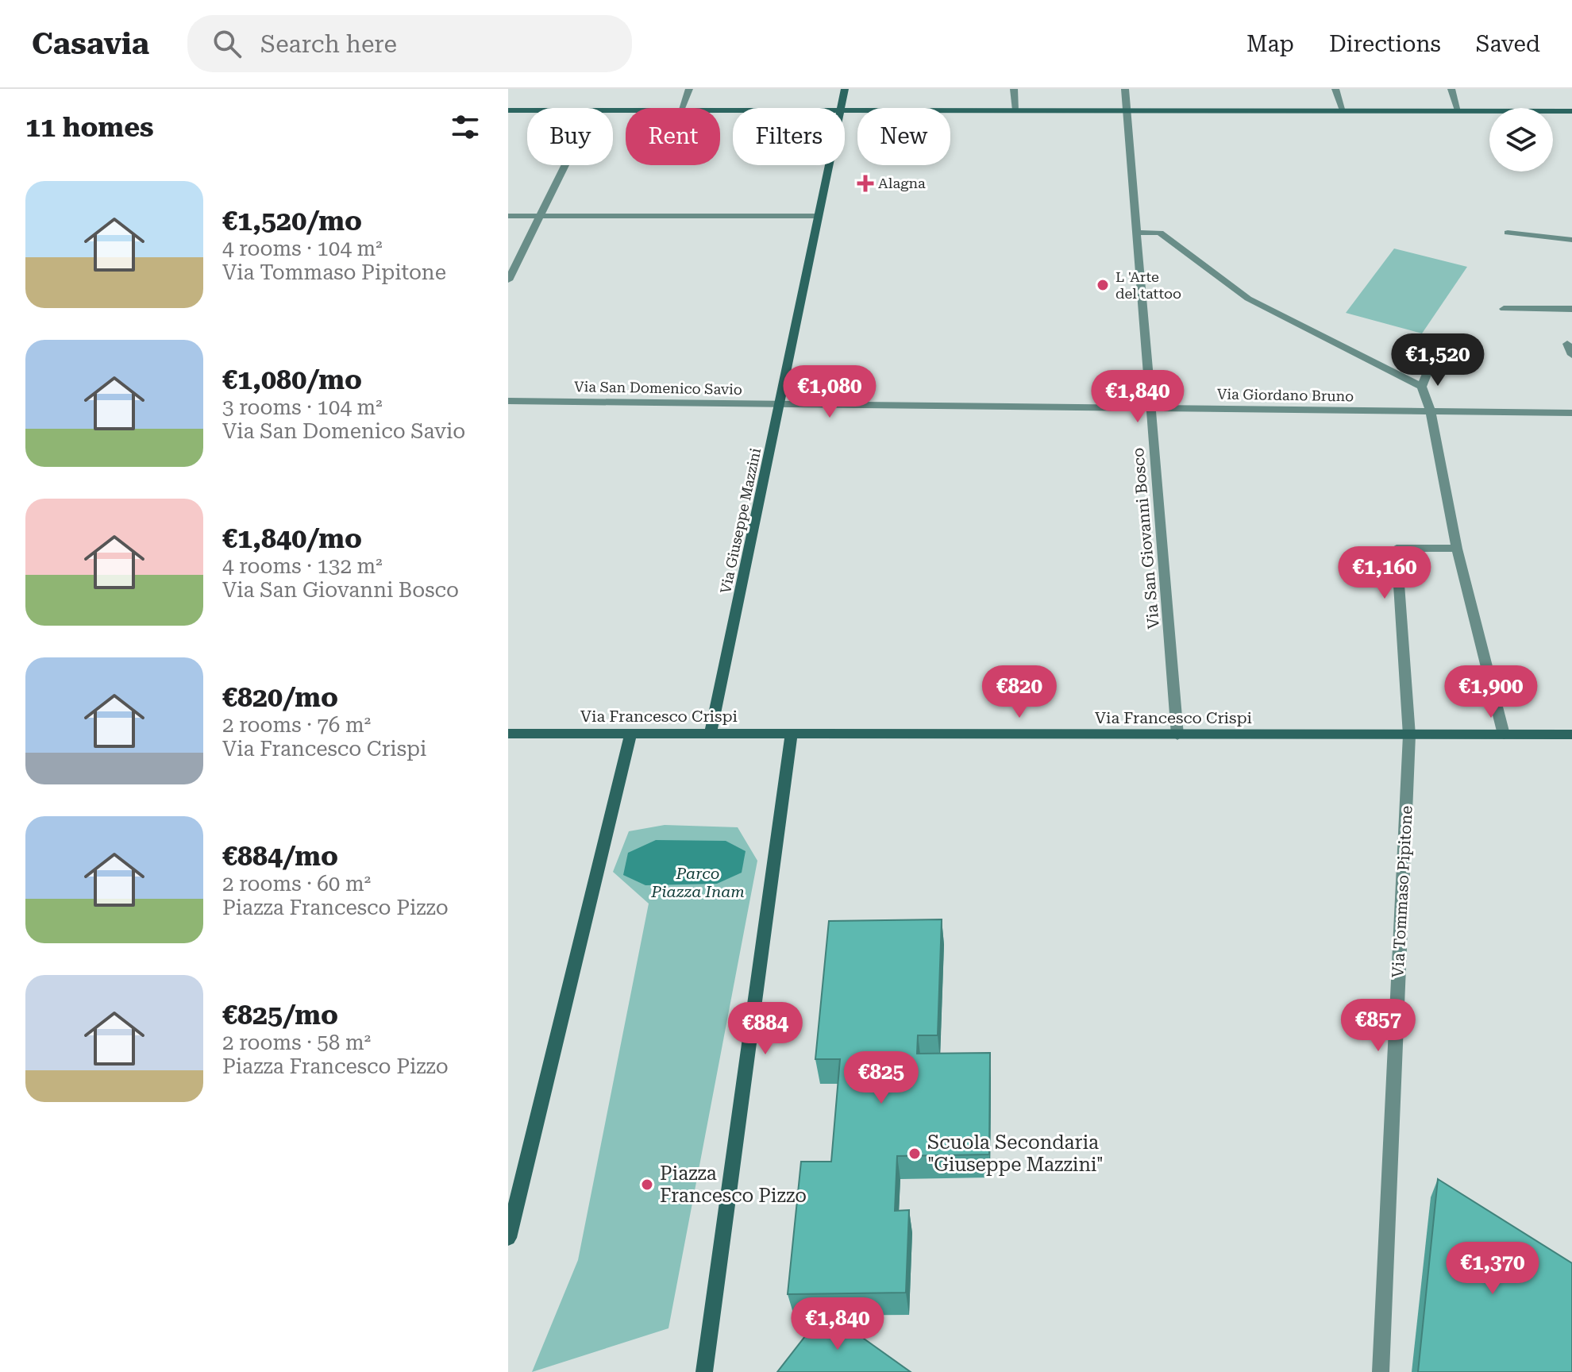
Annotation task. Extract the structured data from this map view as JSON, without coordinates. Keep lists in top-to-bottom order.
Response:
{
  "streets": {
    "main road": ["Via Giuseppe Mazzini", "Via Francesco Crispi"],
    "street": [
      "Via San Domenico Savio",
      "Via Giordano Bruno",
      "Via San Giovanni Bosco",
      "Via Tommaso Pipitone"
    ]
  },
  "crossings": [
    ["Via San Domenico Savio", "Via Giordano Bruno"],
    ["Via San Domenico Savio", "Via Giuseppe Mazzini"],
    ["Via San Domenico Savio", "Via San Giovanni Bosco"],
    ["Via Giordano Bruno", "Via San Giovanni Bosco"],
    ["Via Giuseppe Mazzini", "Via Francesco Crispi"],
    ["Via San Giovanni Bosco", "Via Francesco Crispi"],
    ["Via Francesco Crispi", "Via Tommaso Pipitone"]
  ],
  "parks": ["Parco Piazza Inam"],
  "places": {
    "health": ["Alagna"],
    "other": ["L 'Arte del tattoo", "Scuola Secondaria \"Giuseppe Mazzini\"", "Piazza Francesco Pizzo"]
  },
  "page": {
    "header": "Casavia",
    "search": "Search here",
    "nav": ["Map", "Directions", "Saved"],
    "heading": "11 homes",
    "chip": [
      "Buy",
      "Rent",
      "Filters",
      "New"
    ],
    "list": [
      {
        "name": "€1,520/mo",
        "note": "4 rooms · 104 m² · Via Tommaso Pipitone"
      },
      {
        "name": "€1,080/mo",
        "note": "3 rooms · 104 m² · Via San Domenico Savio"
      },
      {
        "name": "€1,840/mo",
        "note": "4 rooms · 132 m² · Via San Giovanni Bosco"
      },
      {
        "name": "€820/mo",
        "note": "2 rooms · 76 m² · Via Francesco Crispi"
      },
      {
        "name": "€884/mo",
        "note": "2 rooms · 60 m² · Piazza Francesco Pizzo"
      },
      {
        "name": "€825/mo",
        "note": "2 rooms · 58 m² · Piazza Francesco Pizzo"
      }
    ],
    "price": [
      "€1,520",
      "€1,080",
      "€1,840",
      "€1,160",
      "€820",
      "€1,900",
      "€857",
      "€884",
      "€825",
      "€1,370",
      "€1,840"
    ]
  }
}
